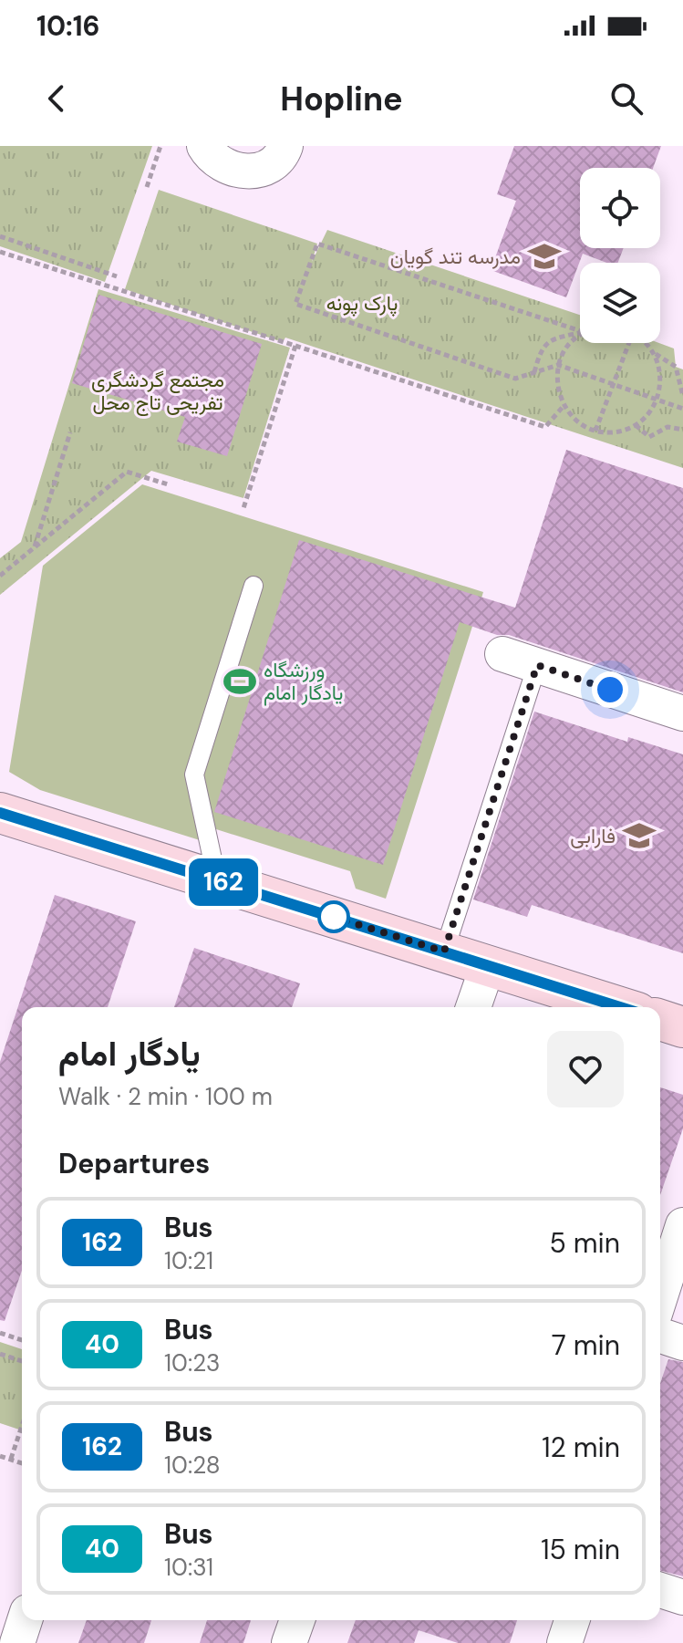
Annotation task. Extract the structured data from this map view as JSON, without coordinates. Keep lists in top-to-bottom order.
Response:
{
  "parks": ["پارک پونه", "مجتمع گردشگری تفریحی تاج محل"],
  "places": {
    "school or university": ["مدرسه تند گویان", "فارابی"],
    "sports": ["ورزشگاه یادگار امام"]
  },
  "lines": ["bus line 162"],
  "page": {
    "status": "10:16",
    "header": "Hopline",
    "on_map": "162",
    "heading": [
      ["یادگار امام", "Walk · 2 min · 100 m"],
      "Departures"
    ],
    "list": [
      {
        "mark": "162",
        "name": "Bus",
        "note": "10:21",
        "value": "5 min"
      },
      {
        "mark": "40",
        "name": "Bus",
        "note": "10:23",
        "value": "7 min"
      },
      {
        "mark": "162",
        "name": "Bus",
        "note": "10:28",
        "value": "12 min"
      },
      {
        "mark": "40",
        "name": "Bus",
        "note": "10:31",
        "value": "15 min"
      }
    ]
  }
}
